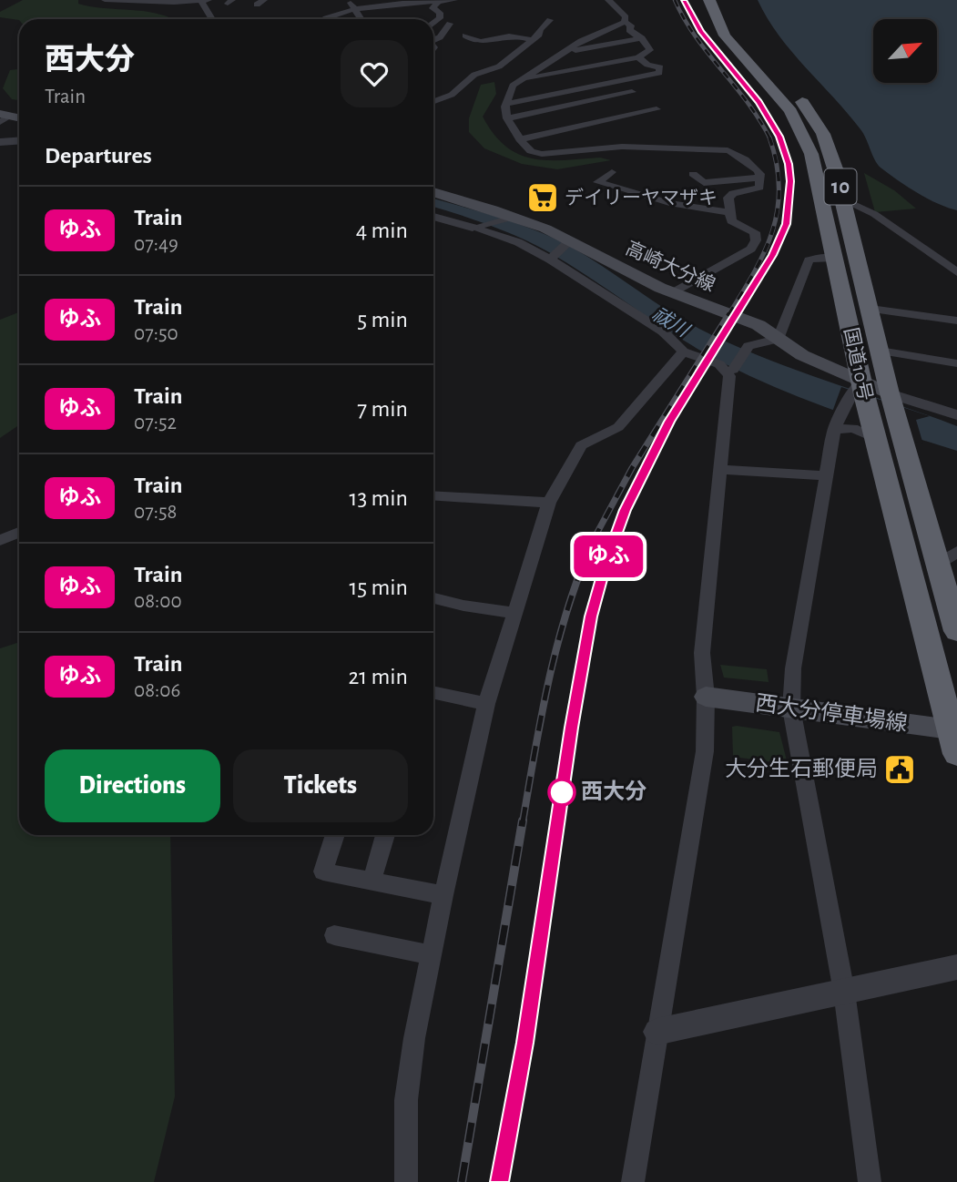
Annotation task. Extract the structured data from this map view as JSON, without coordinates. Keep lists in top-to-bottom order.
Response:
{
  "streets": {
    "highway": ["10", "国道10号"],
    "main road": ["高崎大分線", "西大分停車場線"]
  },
  "crossings": [
    ["高崎大分線", "国道10号"],
    ["国道10号", "西大分停車場線"]
  ],
  "water": ["祓川"],
  "places": {
    "supermarket": ["デイリーヤマザキ"],
    "public building": ["大分生石郵便局"],
    "other": ["西大分"]
  },
  "north": "top right",
  "page": {
    "on_map": "ゆふ",
    "heading": [
      ["西大分", "Train"],
      "Departures"
    ],
    "list": [
      {
        "mark": "ゆふ",
        "name": "Train",
        "note": "07:49",
        "value": "4 min"
      },
      {
        "mark": "ゆふ",
        "name": "Train",
        "note": "07:50",
        "value": "5 min"
      },
      {
        "mark": "ゆふ",
        "name": "Train",
        "note": "07:52",
        "value": "7 min"
      },
      {
        "mark": "ゆふ",
        "name": "Train",
        "note": "07:58",
        "value": "13 min"
      },
      {
        "mark": "ゆふ",
        "name": "Train",
        "note": "08:00",
        "value": "15 min"
      },
      {
        "mark": "ゆふ",
        "name": "Train",
        "note": "08:06",
        "value": "21 min"
      }
    ],
    "buttons": ["Directions", "Tickets"]
  }
}
